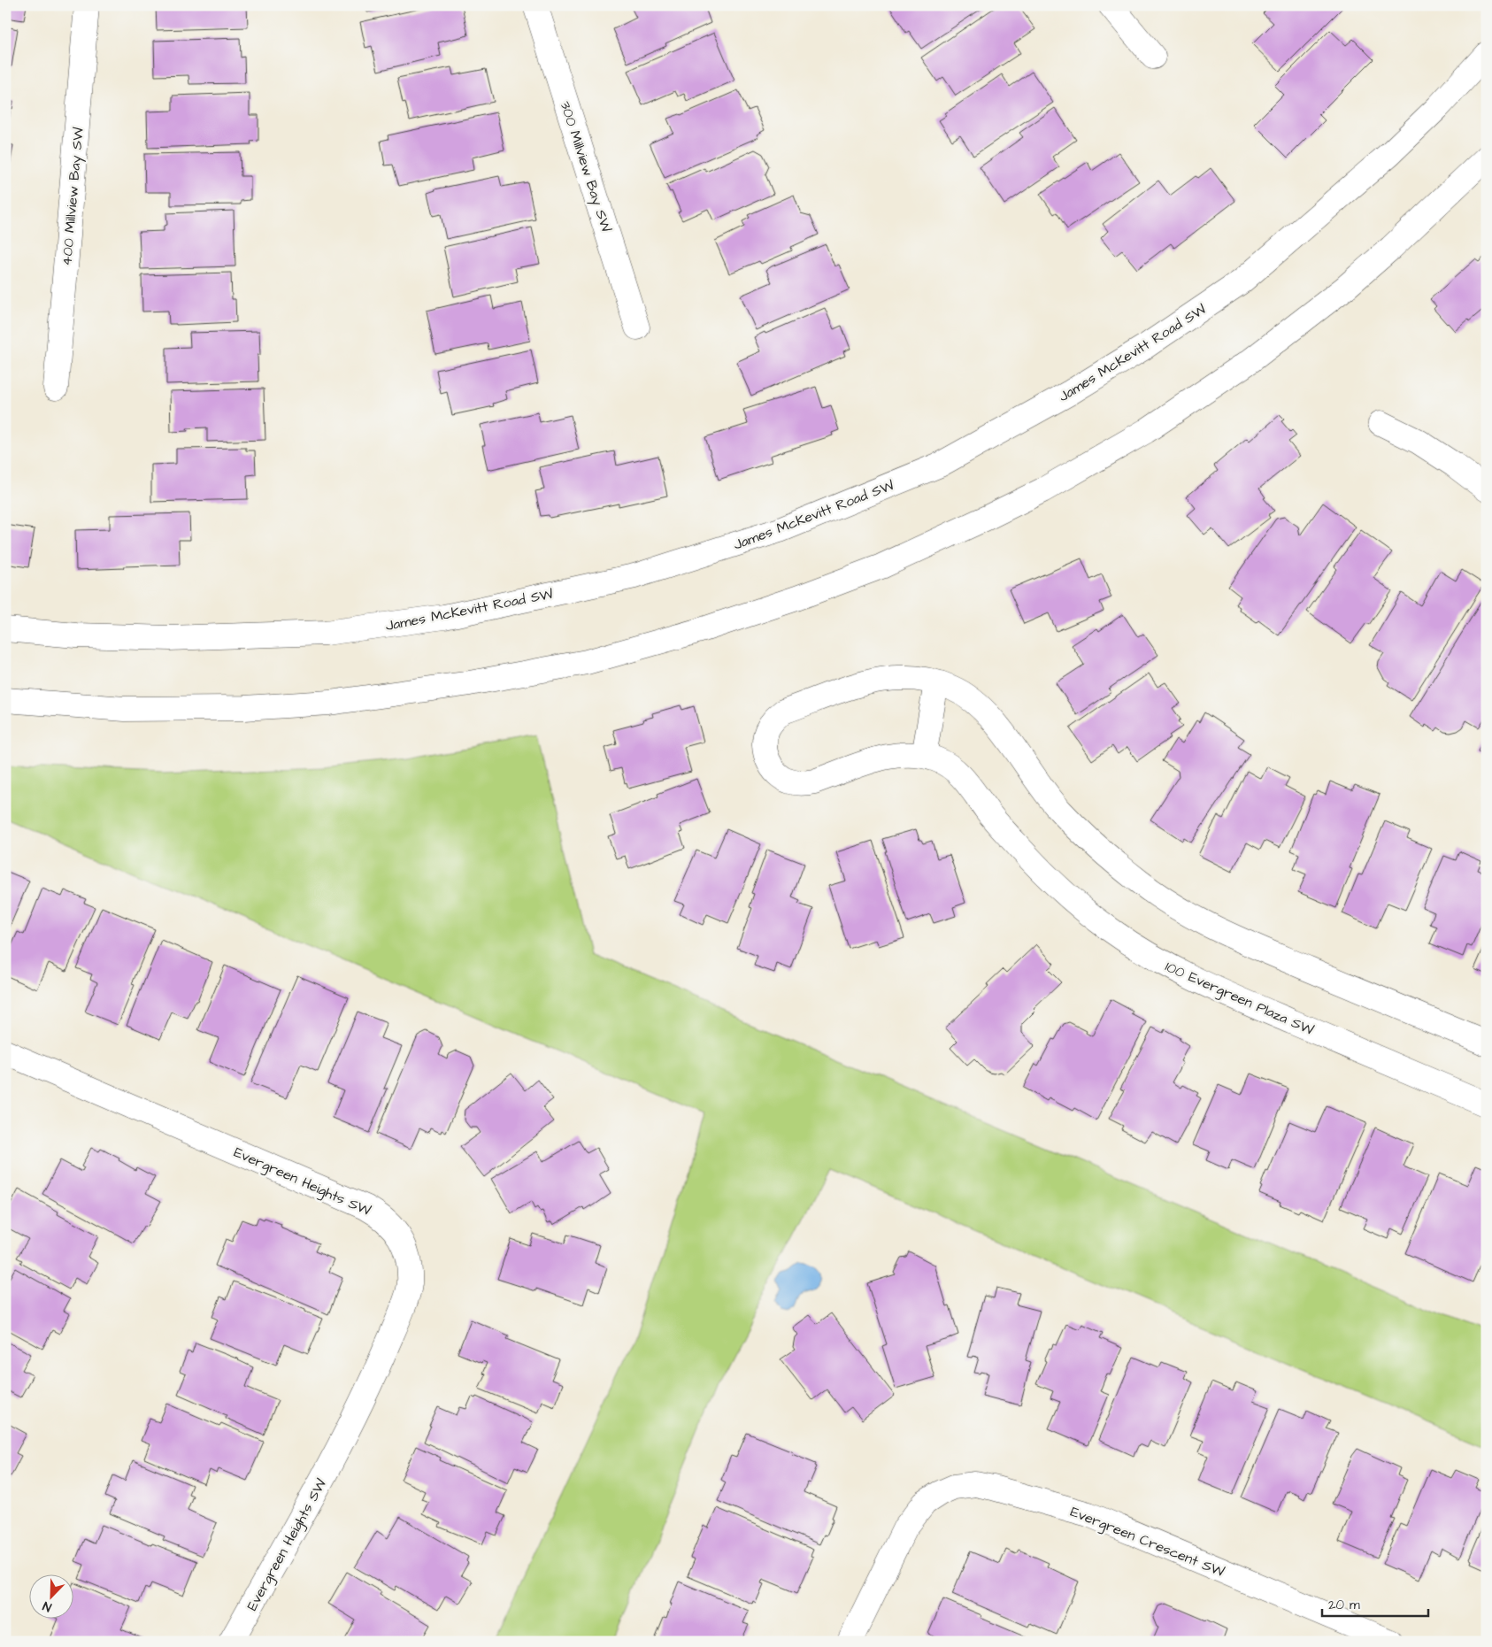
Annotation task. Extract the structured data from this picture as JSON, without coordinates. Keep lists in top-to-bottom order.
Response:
{
  "streets": {
    "street": [
      "300 Millview Bay SW",
      "400 Millview Bay SW",
      "James McKevitt Road SW",
      "100 Evergreen Plaza SW",
      "Evergreen Heights SW",
      "Evergreen Crescent SW"
    ]
  },
  "scale_bar": "20 m",
  "north": "bottom left"
}
